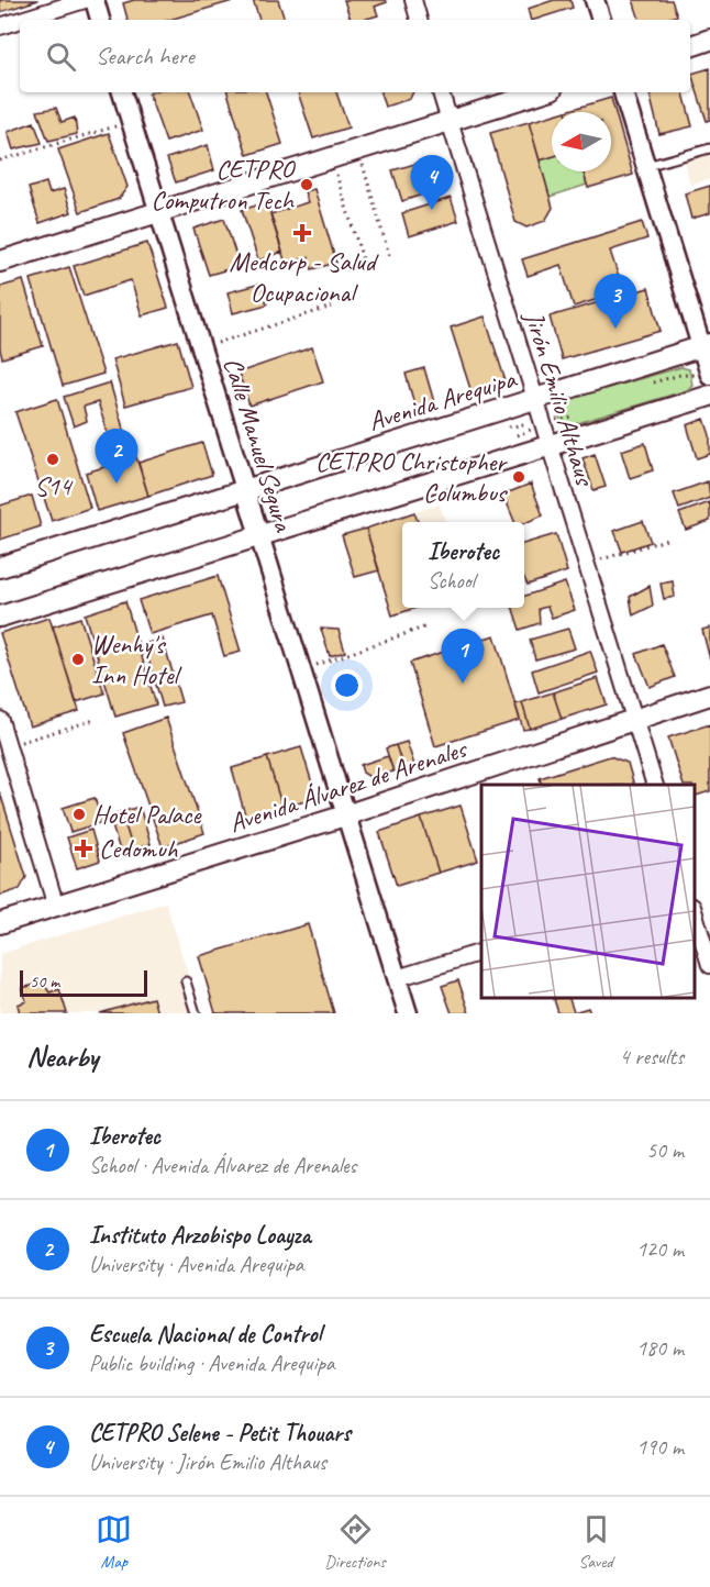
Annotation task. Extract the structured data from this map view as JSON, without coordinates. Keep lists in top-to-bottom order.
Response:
{
  "streets": {
    "main road": ["Avenida Arequipa", "Avenida Álvarez de Arenales"],
    "street": ["Jirón Emilio Althaus", "Calle Manuel Segura"]
  },
  "crossings": [
    ["Jirón Emilio Althaus", "Avenida Arequipa"],
    ["Jirón Emilio Althaus", "Avenida Álvarez de Arenales"],
    ["Avenida Arequipa", "Calle Manuel Segura"],
    ["Calle Manuel Segura", "Avenida Álvarez de Arenales"]
  ],
  "places": {
    "other": [
      "CETPRO Computron Tech",
      "S14",
      "CETPRO Christopher Columbus",
      "Wenhy's Inn Hotel",
      "Hotel Palace"
    ],
    "health": ["Medcorp - Salud Ocupacional", "Cedomuh"]
  },
  "scale_bar": "50 m",
  "north": "left",
  "page": {
    "search": "Search here",
    "pins": [
      "4",
      "3",
      "2",
      "1"
    ],
    "popup": ["Iberotec", "School"],
    "scale": "50 m",
    "heading": ["Nearby", "4 results"],
    "list": [
      {
        "mark": "1",
        "name": "Iberotec",
        "note": "School · Avenida Álvarez de Arenales",
        "value": "50 m"
      },
      {
        "mark": "2",
        "name": "Instituto Arzobispo Loayza",
        "note": "University · Avenida Arequipa",
        "value": "120 m"
      },
      {
        "mark": "3",
        "name": "Escuela Nacional de Control",
        "note": "Public building · Avenida Arequipa",
        "value": "180 m"
      },
      {
        "mark": "4",
        "name": "CETPRO Selene - Petit Thouars",
        "note": "University · Jirón Emilio Althaus",
        "value": "190 m"
      }
    ],
    "nav": ["Map", "Directions", "Saved"]
  }
}
